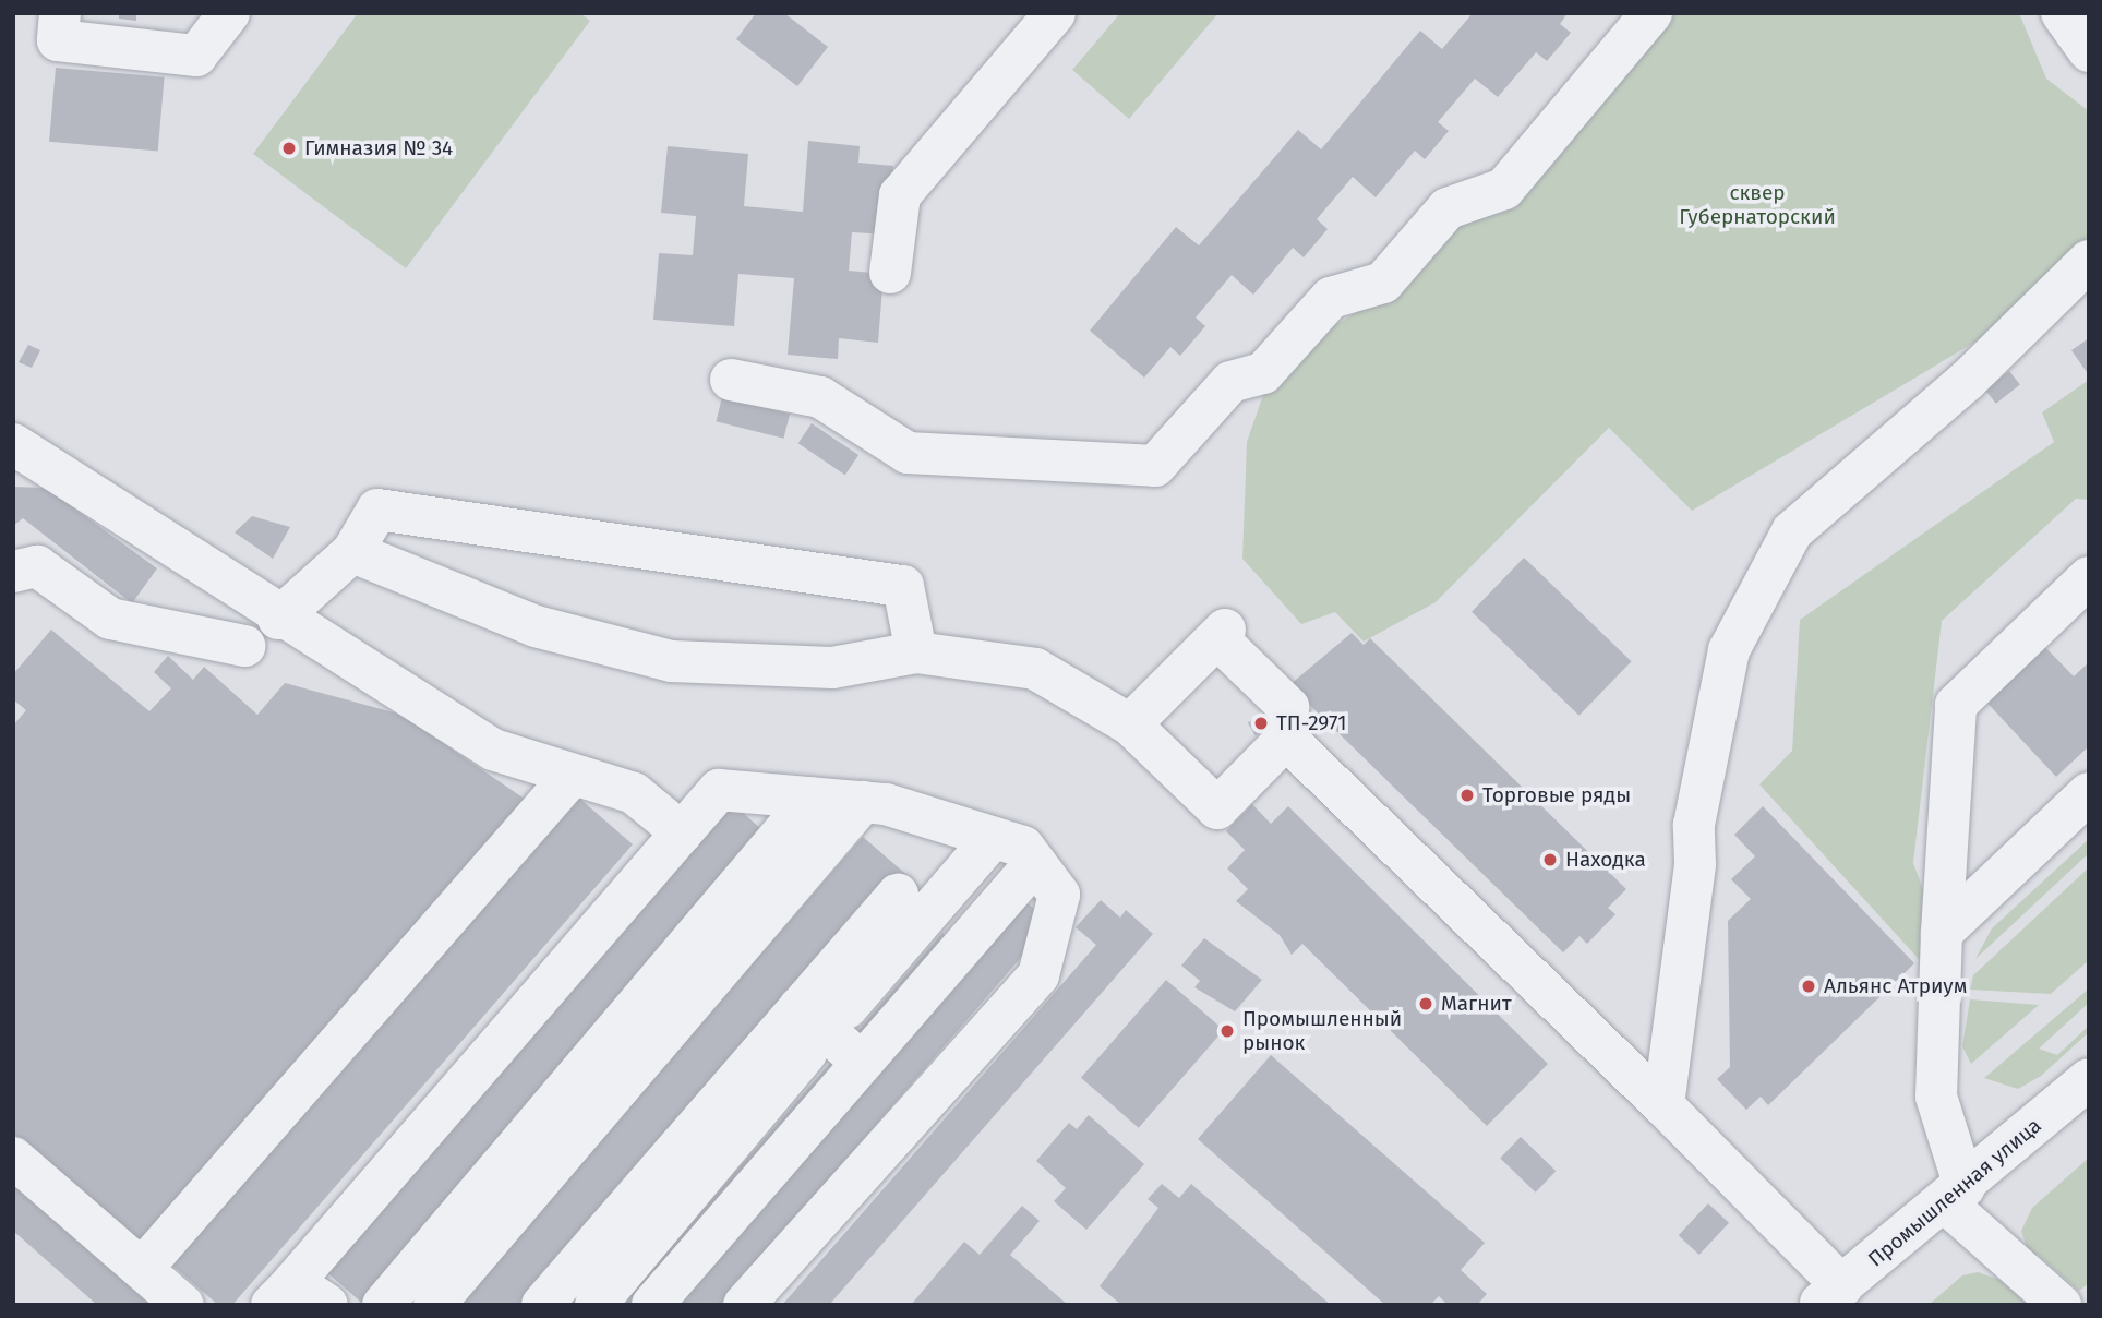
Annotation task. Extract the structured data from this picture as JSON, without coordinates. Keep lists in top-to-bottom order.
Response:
{
  "streets": {
    "street": ["Промышленная улица"]
  },
  "parks": ["сквер Губернаторский"],
  "places": [
    "Гимназия № 34",
    "ТП-2971",
    "Торговые ряды",
    "Находка",
    "Альянс Атриум",
    "Магнит",
    "Промышленный рынок"
  ]
}
